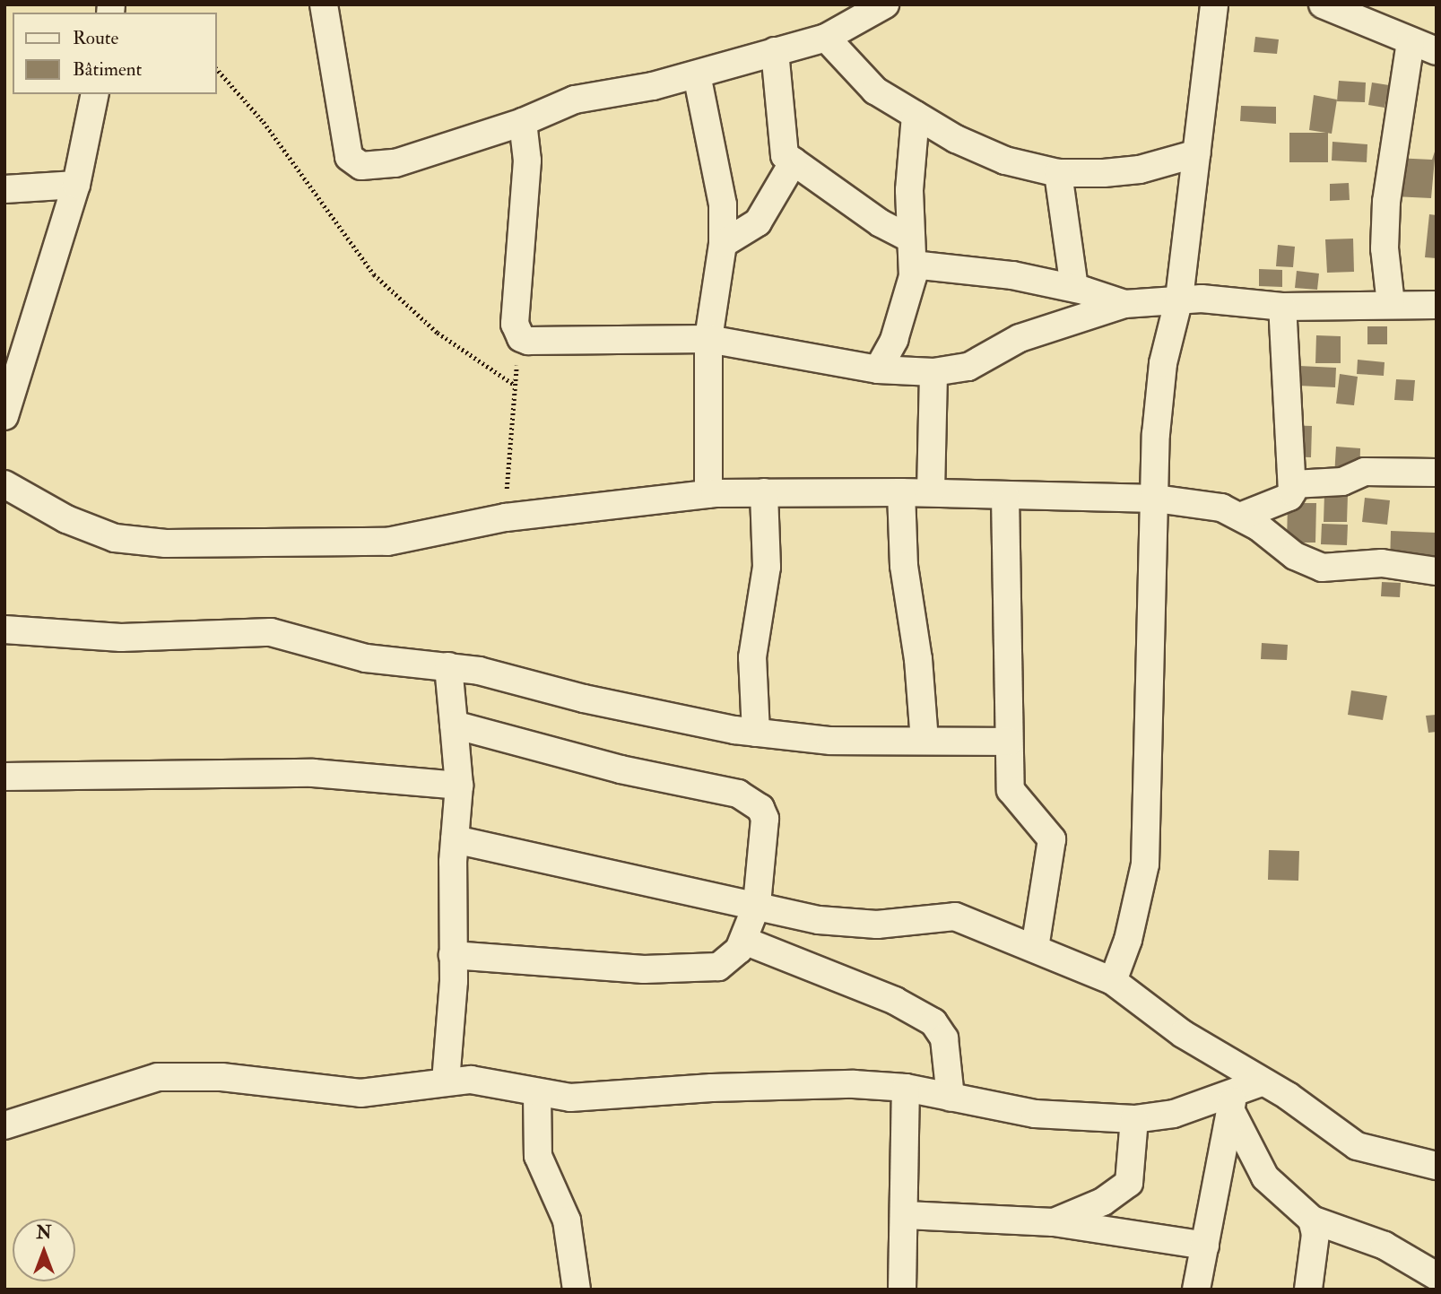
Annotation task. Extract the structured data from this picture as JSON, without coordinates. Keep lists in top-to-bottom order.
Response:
{
  "legend": ["Route", "Bâtiment"],
  "north": "top"
}
